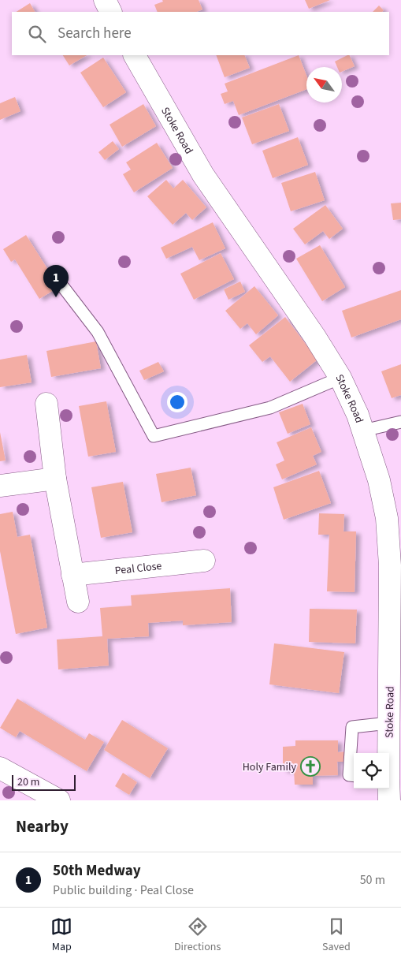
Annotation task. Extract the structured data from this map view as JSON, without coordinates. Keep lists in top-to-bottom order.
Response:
{
  "streets": {
    "street": ["Stoke Road", "Peal Close"]
  },
  "places": {
    "church": ["Holy Family"]
  },
  "scale_bar": "20 m",
  "north": "top left",
  "page": {
    "search": "Search here",
    "pins": "1",
    "scale": "20 m",
    "heading": "Nearby",
    "list": [
      {
        "mark": "1",
        "name": "50th Medway",
        "note": "Public building · Peal Close",
        "value": "50 m"
      }
    ],
    "nav": ["Map", "Directions", "Saved"]
  }
}
